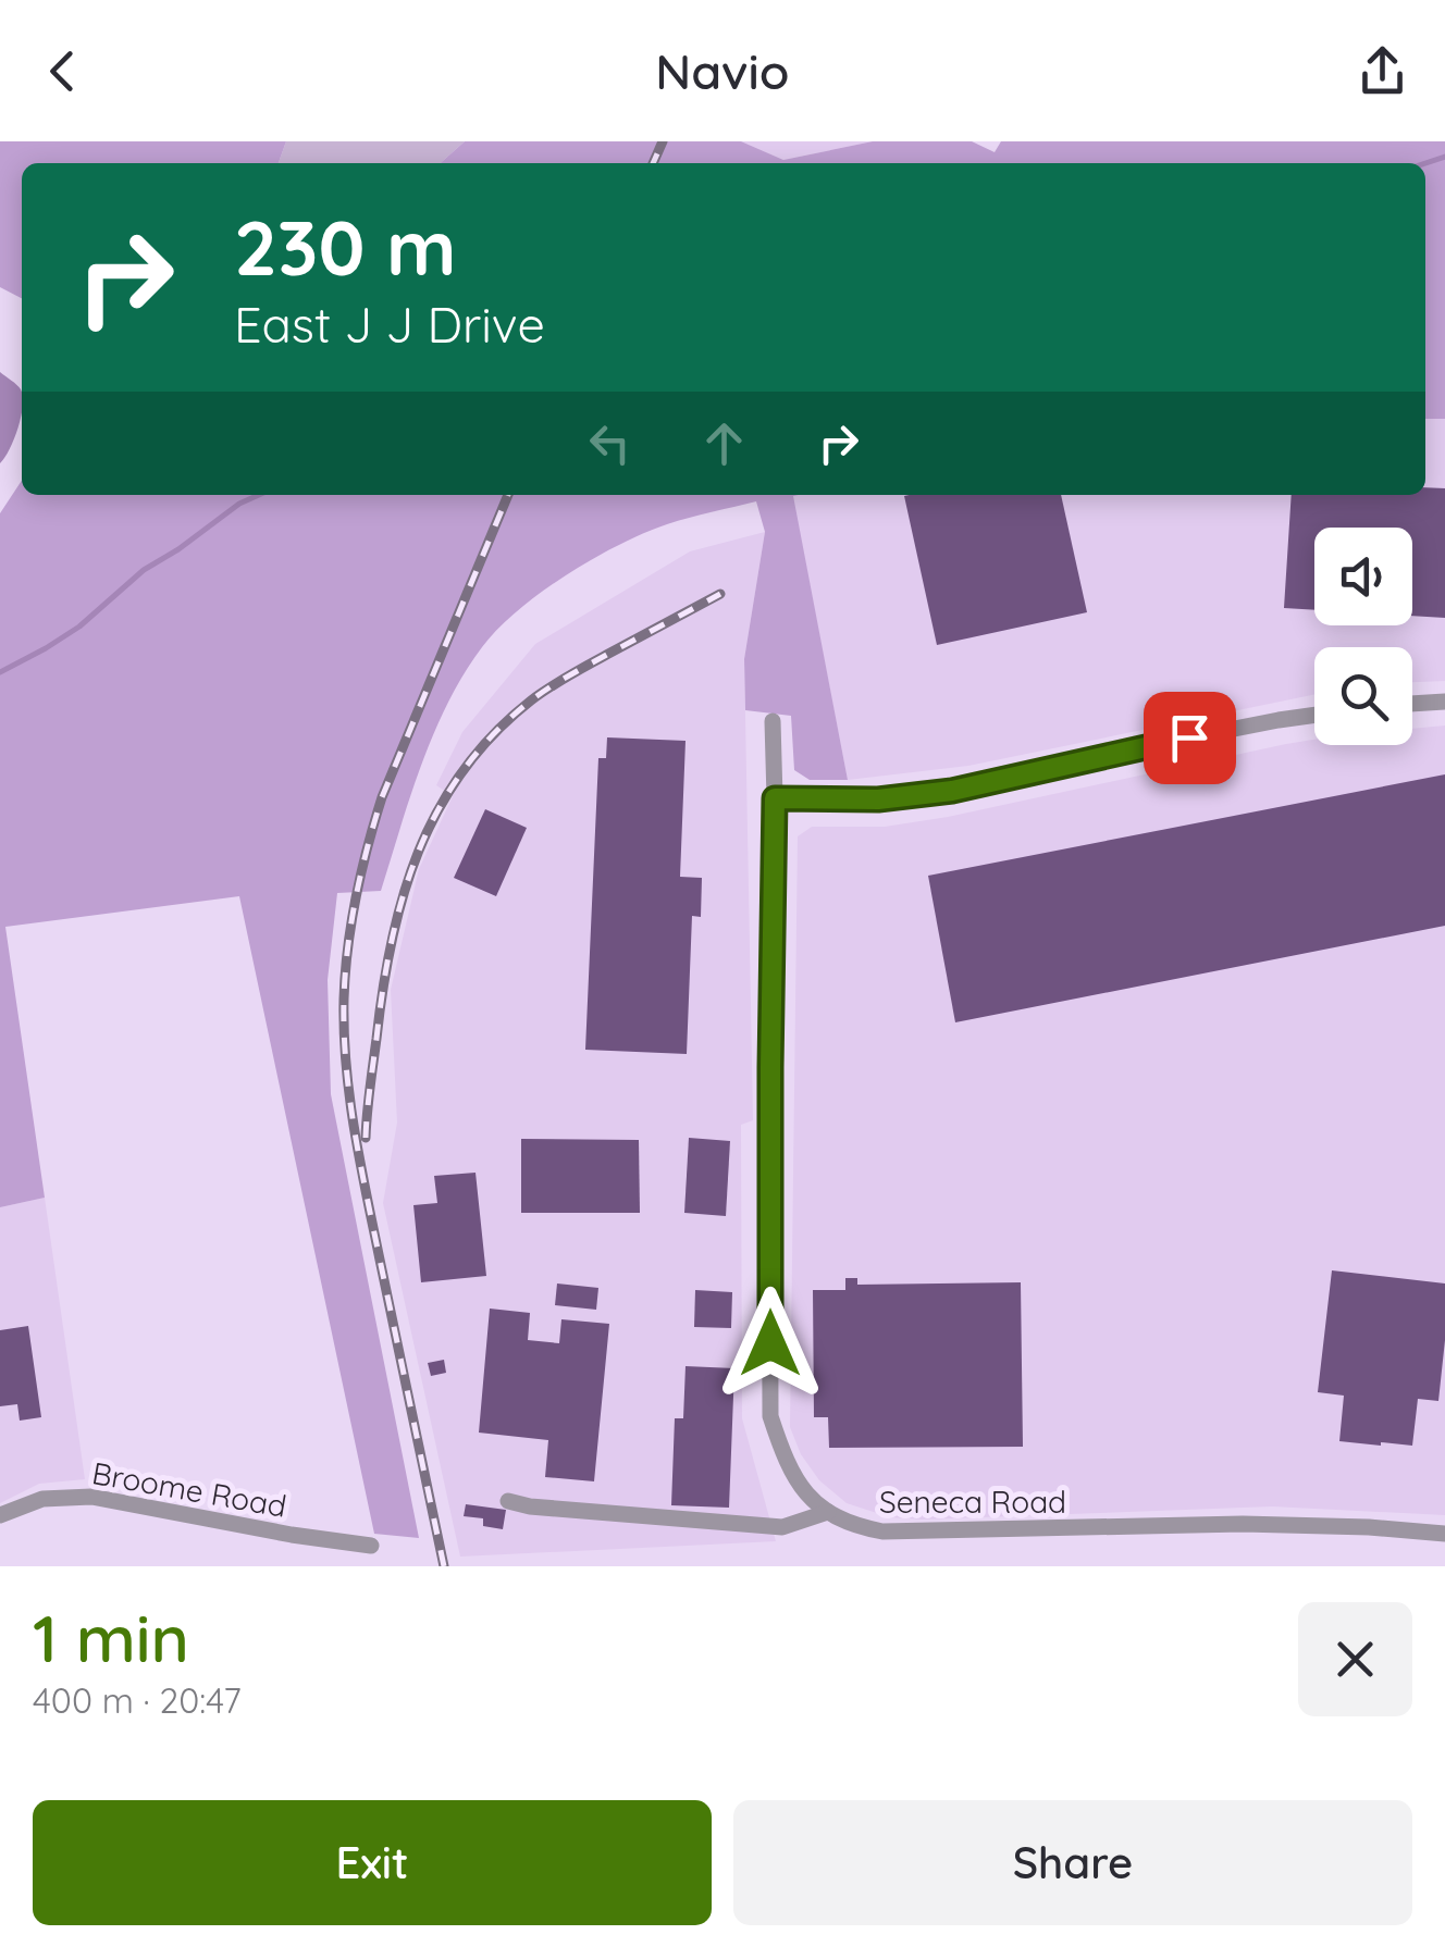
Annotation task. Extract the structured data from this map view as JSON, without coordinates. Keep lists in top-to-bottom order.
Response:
{
  "streets": {
    "street": ["Broome Road", "Seneca Road"]
  },
  "page": {
    "header": "Navio",
    "turn": ["230 m", "East J J Drive"],
    "heading": ["1 min", "400 m · 20:47"],
    "buttons": ["Exit", "Share"]
  }
}
